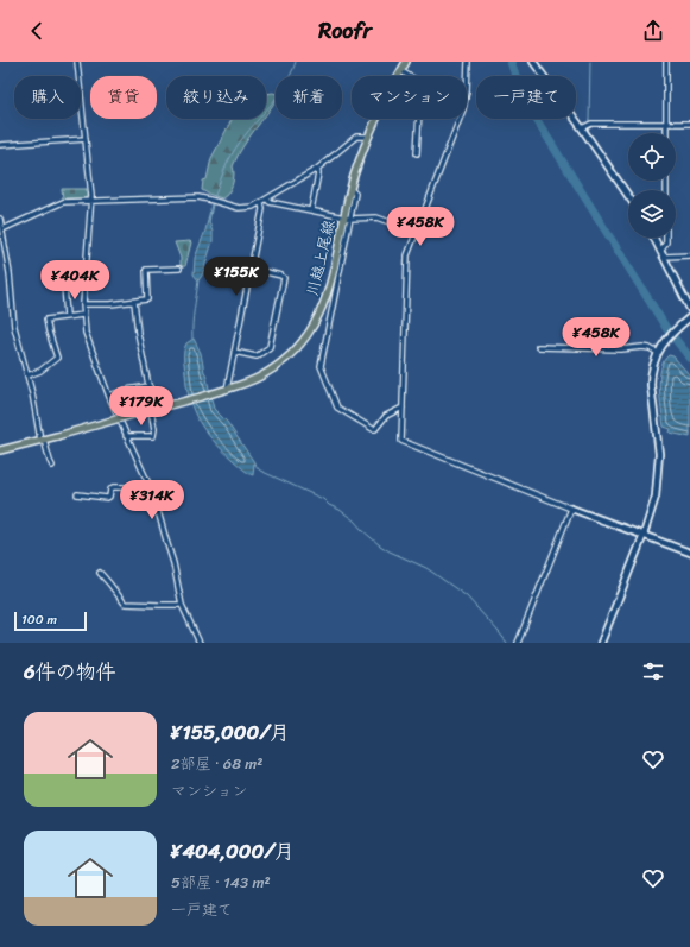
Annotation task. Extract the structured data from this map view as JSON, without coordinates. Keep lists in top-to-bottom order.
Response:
{
  "streets": {
    "main road": ["川越上尾線"]
  },
  "scale_bar": "100 m",
  "page": {
    "header": "Roofr",
    "chip": [
      "購入",
      "賃貸",
      "絞り込み",
      "新着",
      "マンション",
      "一戸建て"
    ],
    "price": [
      "¥458K",
      "¥155K",
      "¥404K",
      "¥458K",
      "¥179K",
      "¥314K"
    ],
    "scale": "100 m",
    "heading": "6件の物件",
    "list": [
      {
        "name": "¥155,000/月",
        "note": "2部屋 · 68 m² · マンション"
      },
      {
        "name": "¥404,000/月",
        "note": "5部屋 · 143 m² · 一戸建て"
      }
    ]
  }
}
